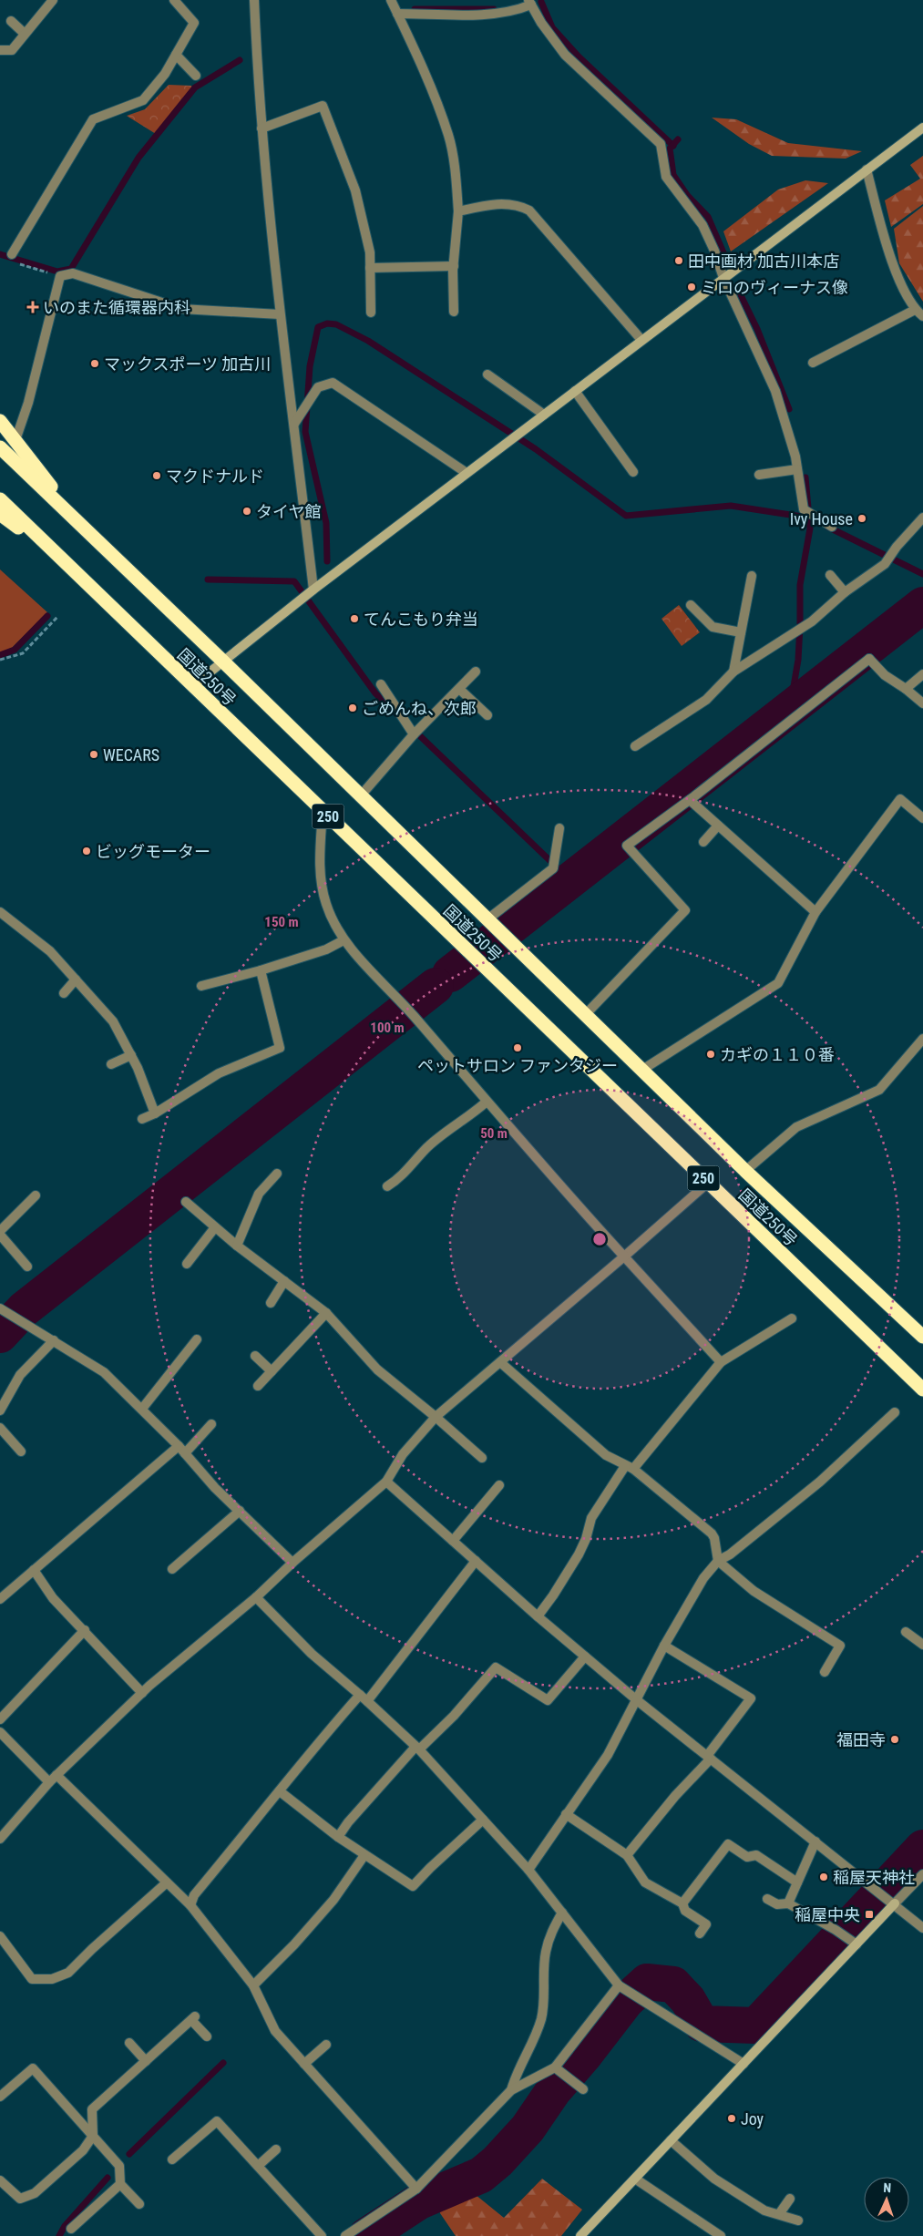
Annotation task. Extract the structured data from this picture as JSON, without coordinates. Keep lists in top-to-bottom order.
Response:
{
  "streets": {
    "highway": ["国道250号", "250"]
  },
  "places": {
    "other": [
      "田中画材 加古川本店",
      "ミロのヴィーナス像",
      "マックスポーツ 加古川",
      "マクドナルド",
      "タイヤ館",
      "Ivy House",
      "てんこもり弁当",
      "ごめんね、次郎",
      "WECARS",
      "ビッグモーター",
      "ペットサロン ファンタジー",
      "カギの１１０番",
      "福田寺",
      "稲屋天神社",
      "Joy"
    ],
    "health": ["いのまた循環器内科"],
    "transit": ["稲屋中央"]
  },
  "north": "top",
  "rings": ["150 m", "100 m", "50 m"]
}
